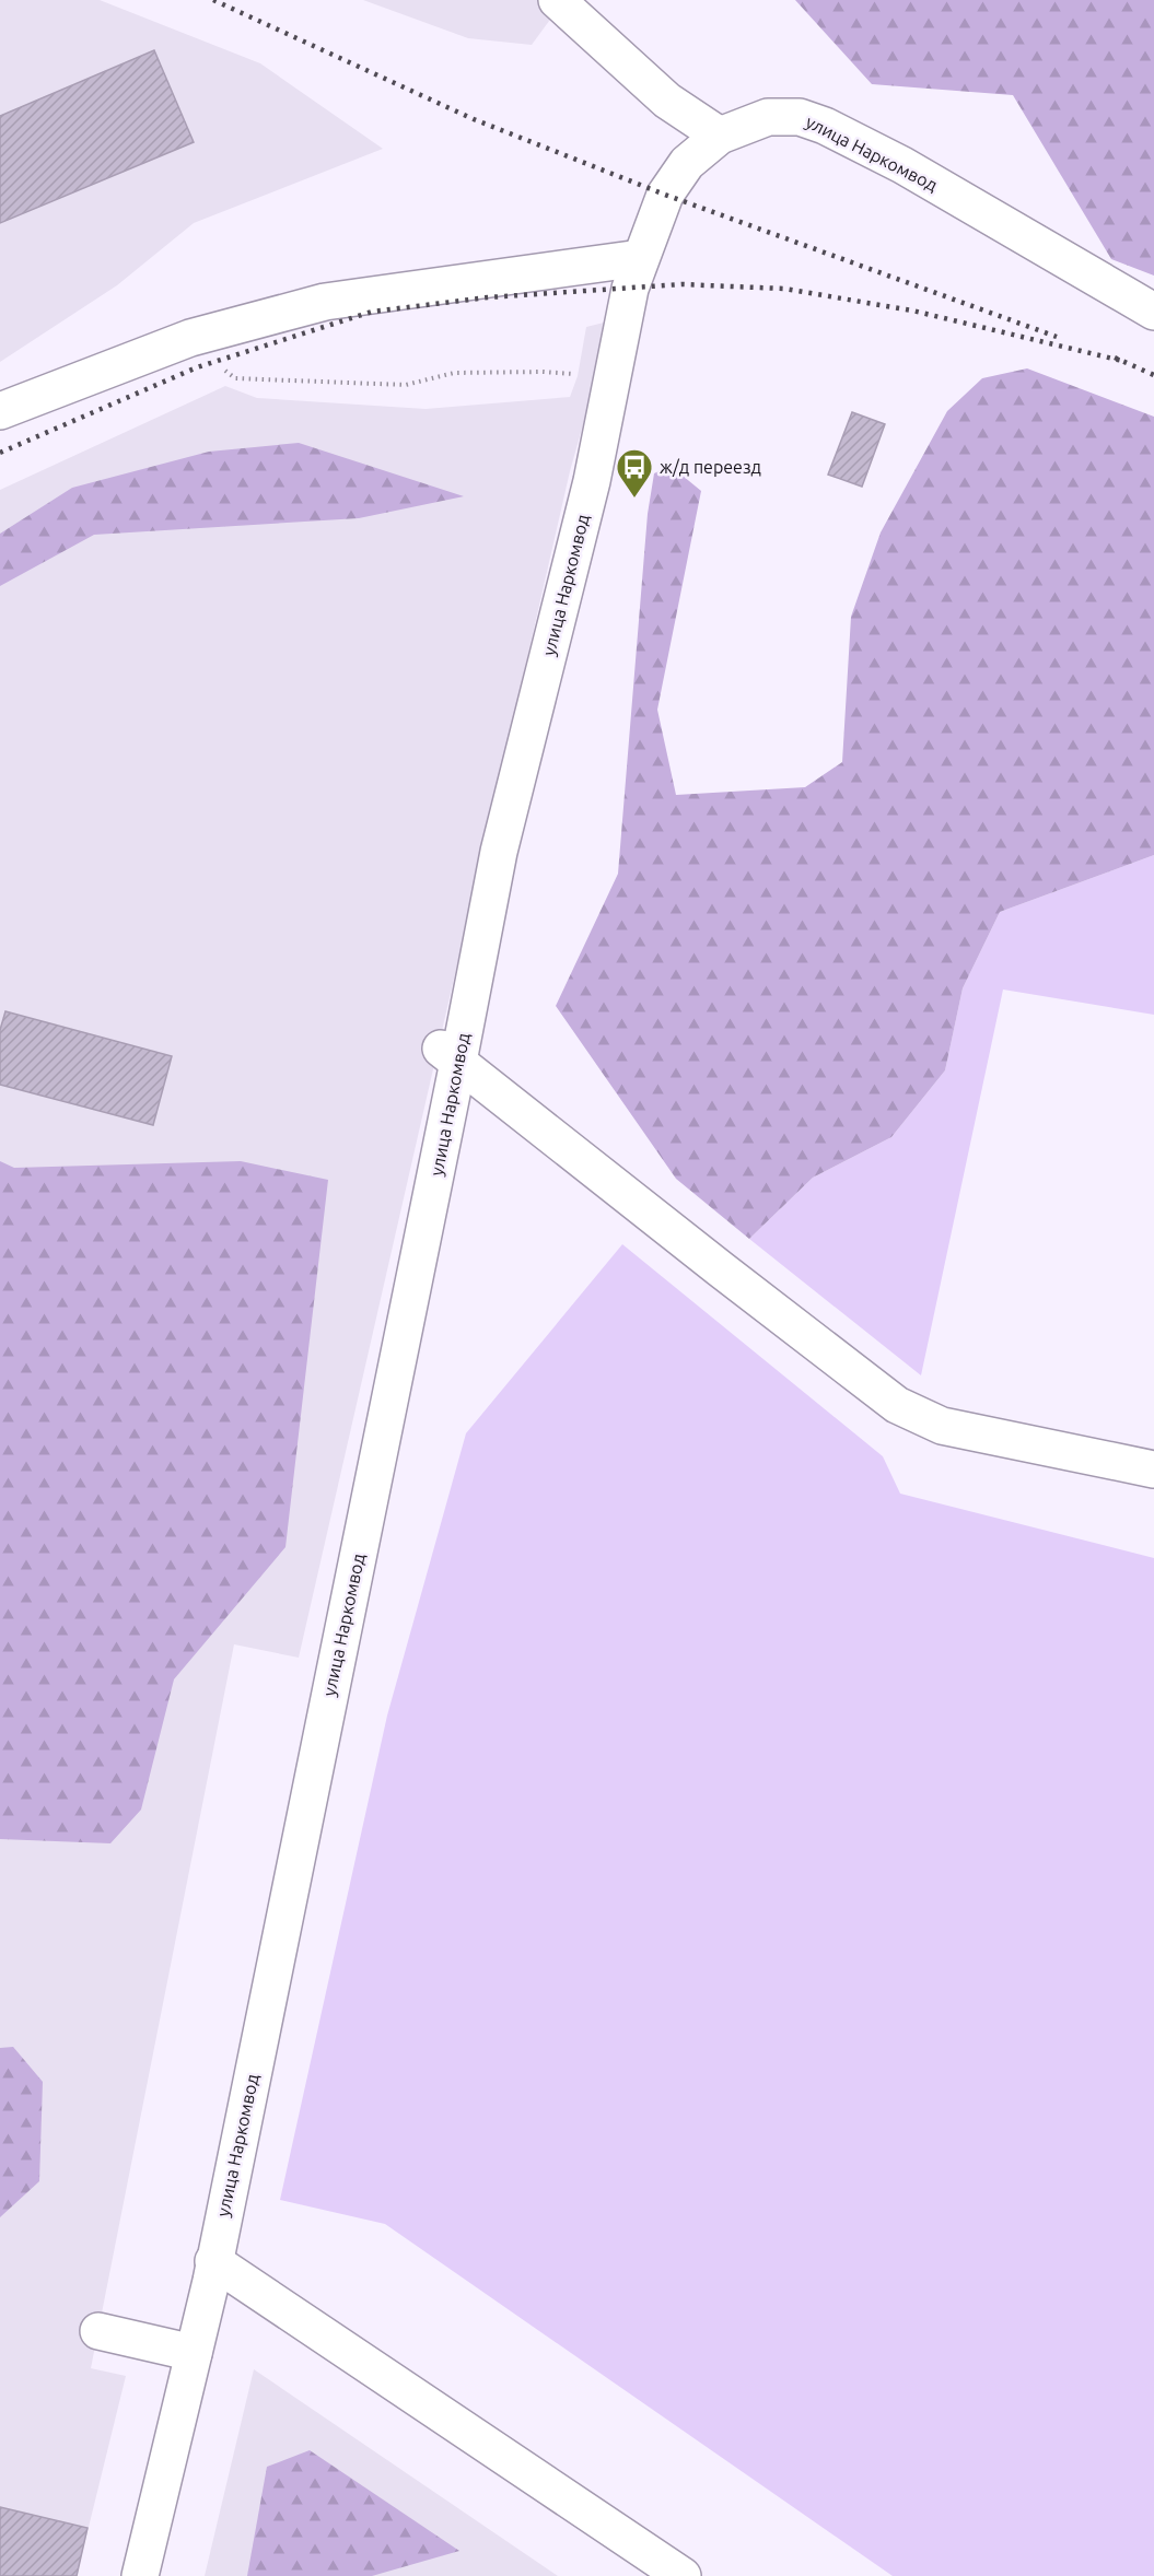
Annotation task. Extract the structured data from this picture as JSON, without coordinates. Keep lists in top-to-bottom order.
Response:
{
  "streets": {
    "street": ["улица Наркомвод"]
  },
  "places": {
    "bus stop": ["ж/д переезд"]
  }
}
